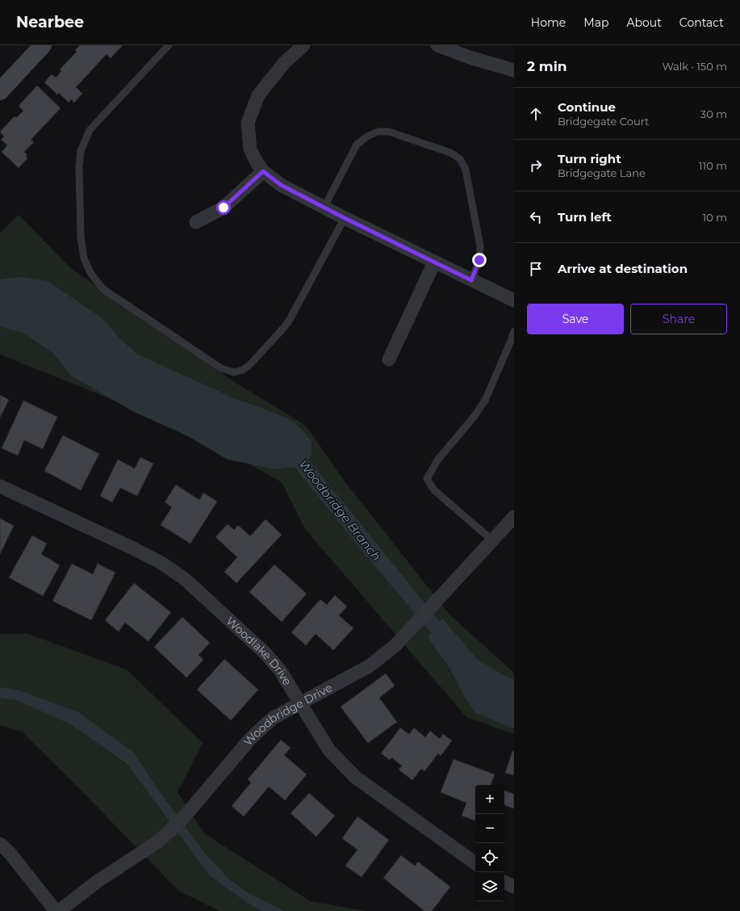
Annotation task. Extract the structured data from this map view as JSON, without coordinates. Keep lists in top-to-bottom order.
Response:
{
  "streets": {
    "street": ["Woodlake Drive", "Woodbridge Drive"]
  },
  "crossings": [
    ["Woodlake Drive", "Woodbridge Drive"]
  ],
  "water": ["Woodbridge Branch"],
  "page": {
    "header": "Nearbee",
    "nav": [
      "Home",
      "Map",
      "About",
      "Contact"
    ],
    "heading": ["2 min", "Walk · 150 m"],
    "list": [
      ["Continue", "Bridgegate Court", "30 m"],
      ["Turn right", "Bridgegate Lane", "110 m"],
      ["Turn left", "10 m"],
      "Arrive at destination"
    ],
    "buttons": ["Save", "Share"],
    "map_buttons": ["+", "−"]
  }
}
